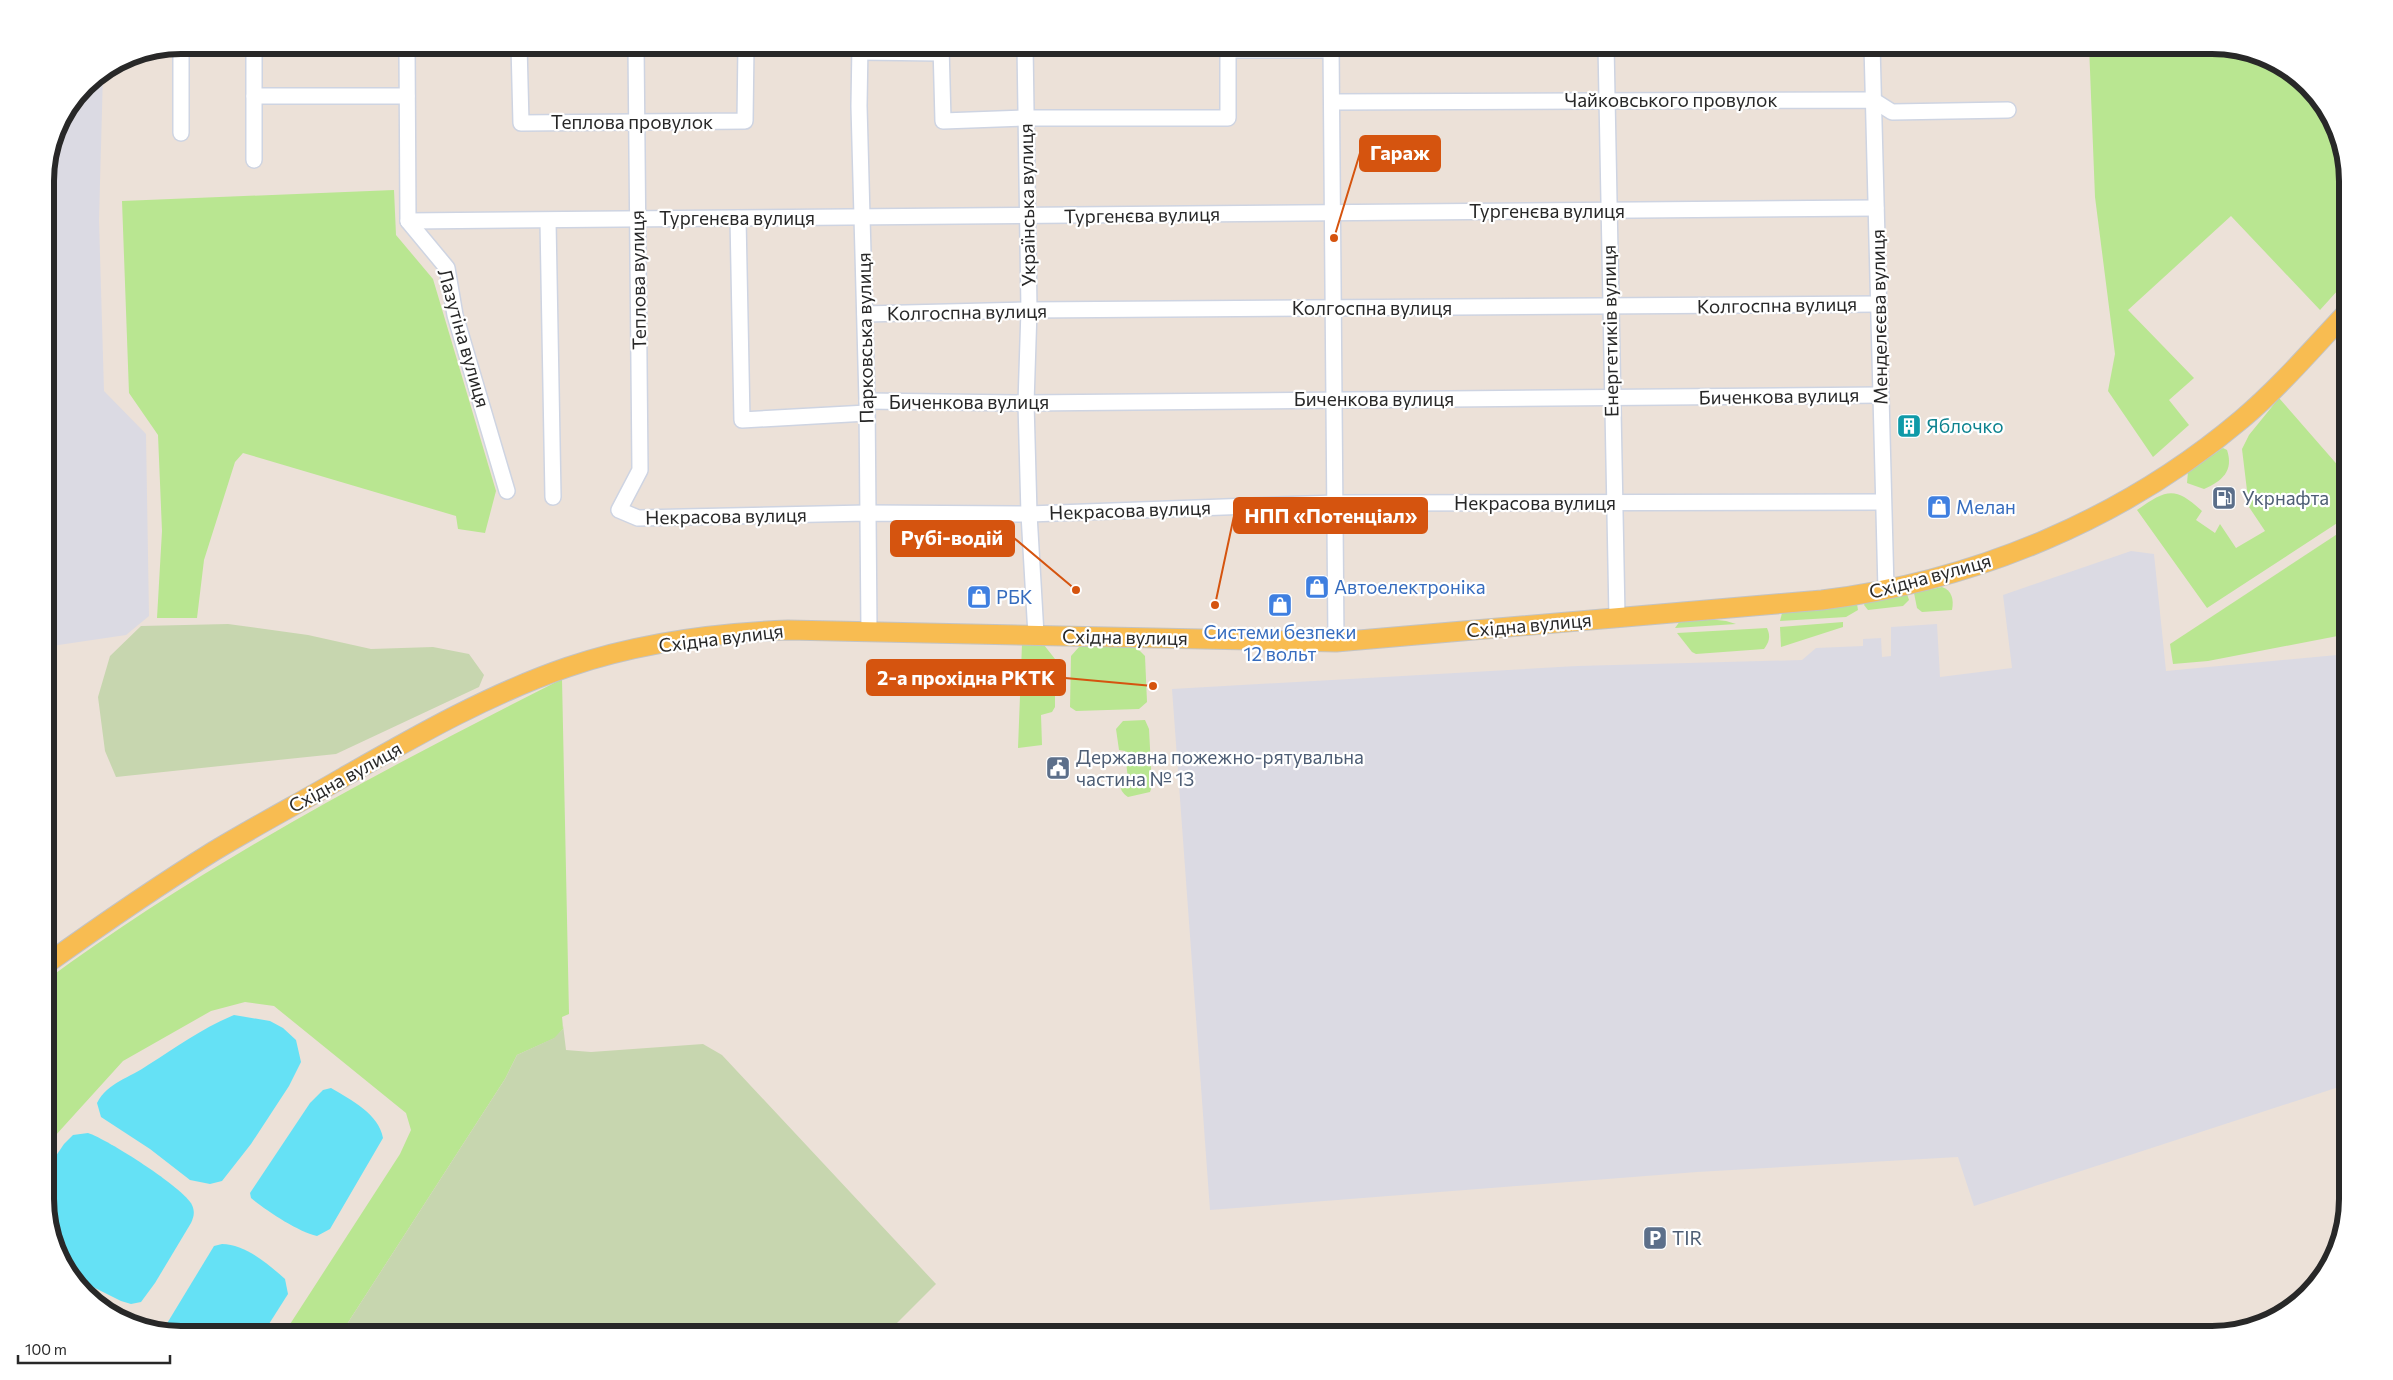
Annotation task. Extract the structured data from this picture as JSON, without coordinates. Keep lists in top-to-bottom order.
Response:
{
  "streets": {
    "main road": ["Східна вулиця"],
    "street": [
      "Чайковського провулок",
      "Теплова провулок",
      "Українська вулиця",
      "Тургенєва вулиця",
      "Теплова вулиця",
      "Колгоспна вулиця",
      "Менделєєва вулиця",
      "Енергетиків вулиця",
      "Лазутіна вулиця",
      "Парковська вулиця",
      "Биченкова вулиця",
      "Некрасова вулиця"
    ]
  },
  "crossings": [
    ["Чайковського провулок", "Менделєєва вулиця"],
    ["Чайковського провулок", "Енергетиків вулиця"],
    ["Теплова провулок", "Теплова вулиця"],
    ["Українська вулиця", "Тургенєва вулиця"],
    ["Українська вулиця", "Колгоспна вулиця"],
    ["Українська вулиця", "Биченкова вулиця"],
    ["Українська вулиця", "Некрасова вулиця"],
    ["Українська вулиця", "Східна вулиця"],
    ["Тургенєва вулиця", "Теплова вулиця"],
    ["Тургенєва вулиця", "Менделєєва вулиця"],
    ["Тургенєва вулиця", "Енергетиків вулиця"],
    ["Тургенєва вулиця", "Лазутіна вулиця"],
    ["Тургенєва вулиця", "Парковська вулиця"],
    ["Тургенєва вулиця", "Биченкова вулиця"],
    ["Теплова вулиця", "Некрасова вулиця"],
    ["Колгоспна вулиця", "Менделєєва вулиця"],
    ["Колгоспна вулиця", "Енергетиків вулиця"],
    ["Колгоспна вулиця", "Парковська вулиця"],
    ["Менделєєва вулиця", "Биченкова вулиця"],
    ["Менделєєва вулиця", "Некрасова вулиця"],
    ["Менделєєва вулиця", "Східна вулиця"],
    ["Енергетиків вулиця", "Биченкова вулиця"],
    ["Енергетиків вулиця", "Некрасова вулиця"],
    ["Енергетиків вулиця", "Східна вулиця"],
    ["Парковська вулиця", "Биченкова вулиця"],
    ["Парковська вулиця", "Некрасова вулиця"],
    ["Парковська вулиця", "Східна вулиця"]
  ],
  "places": {
    "other": [
      "Гараж",
      "Рубі-водій",
      "НПП «Потенціал»",
      "2-а прохідна РКТК"
    ],
    "building": ["Яблочко"],
    "fuel station": ["Укрнафта"],
    "shop": [
      "Мелан",
      "Автоелектроніка",
      "РБК",
      "Системи безпеки 12 вольт"
    ],
    "public building": ["Державна пожежно-рятувальна частина № 13"],
    "parking": ["TIR"]
  },
  "scale_bar": "100 m"
}
